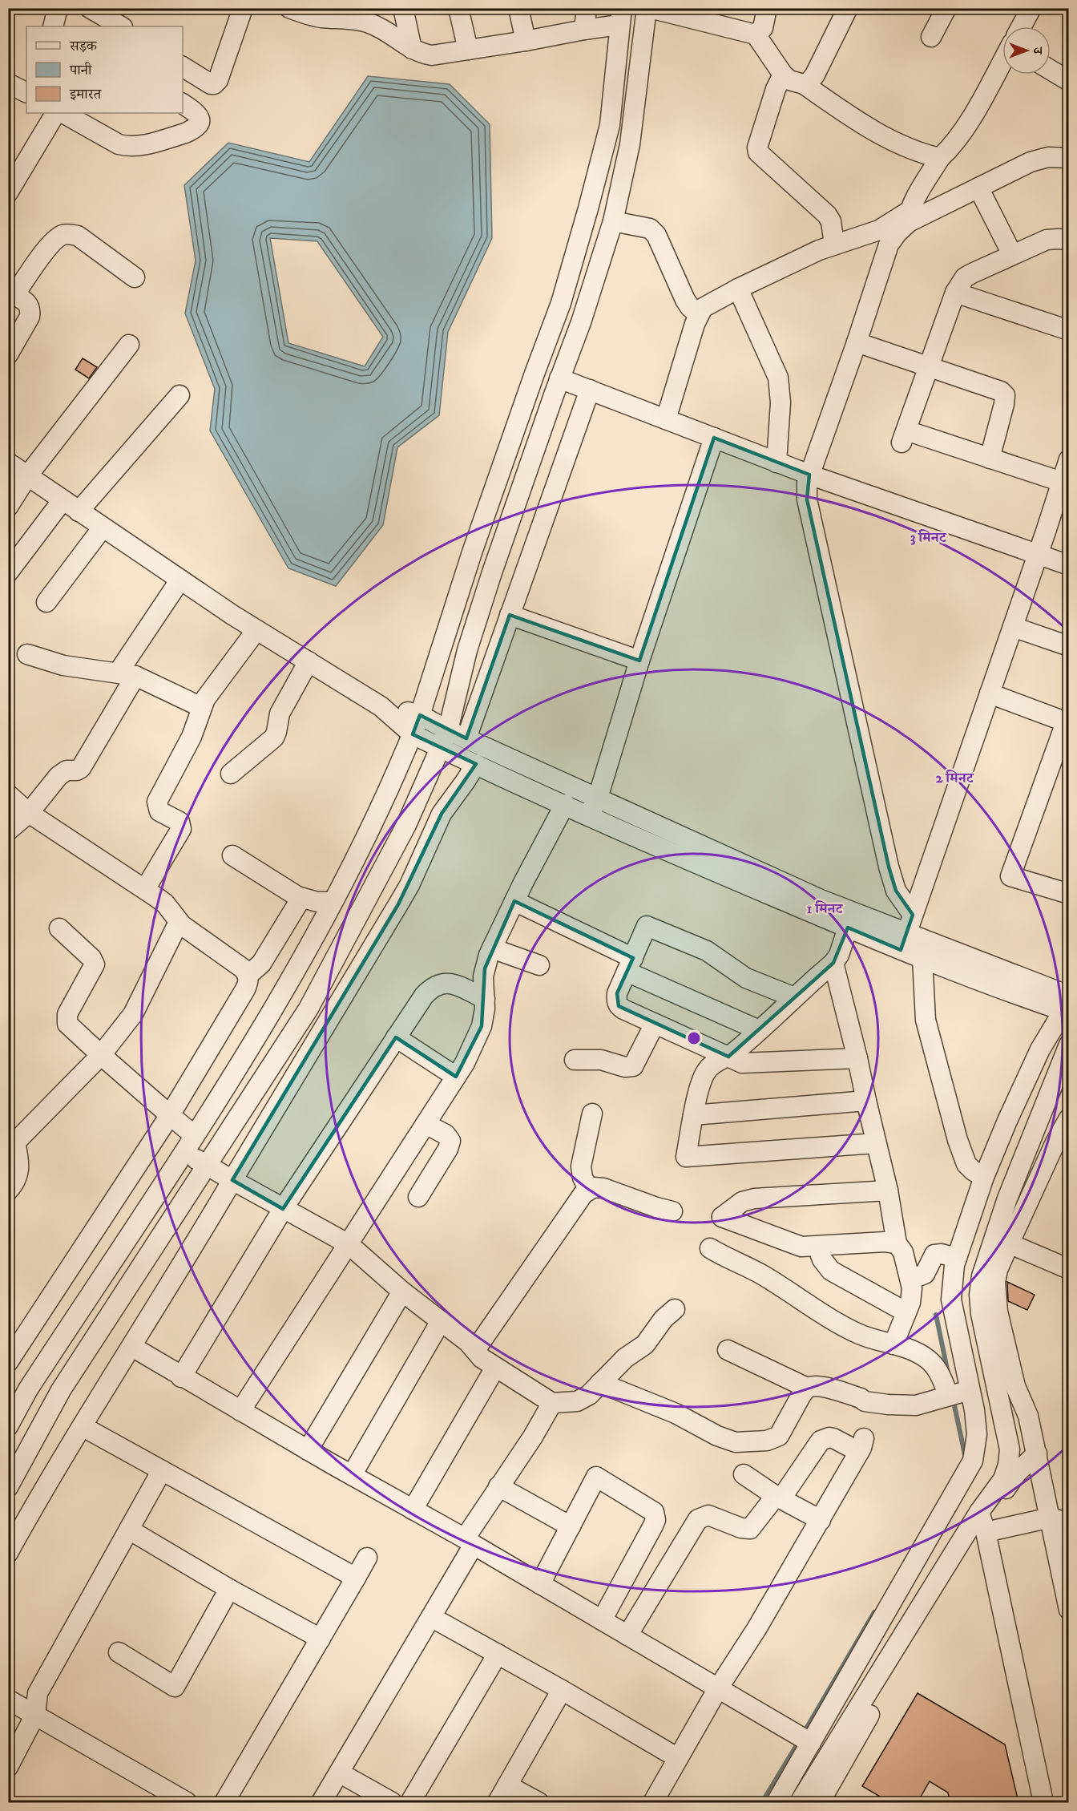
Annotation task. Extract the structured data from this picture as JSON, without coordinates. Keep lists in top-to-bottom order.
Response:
{
  "legend": ["सड़क", "पानी", "इमारत"],
  "north": "right",
  "rings": ["3 मिनट", "2 मिनट", "1 मिनट"]
}
